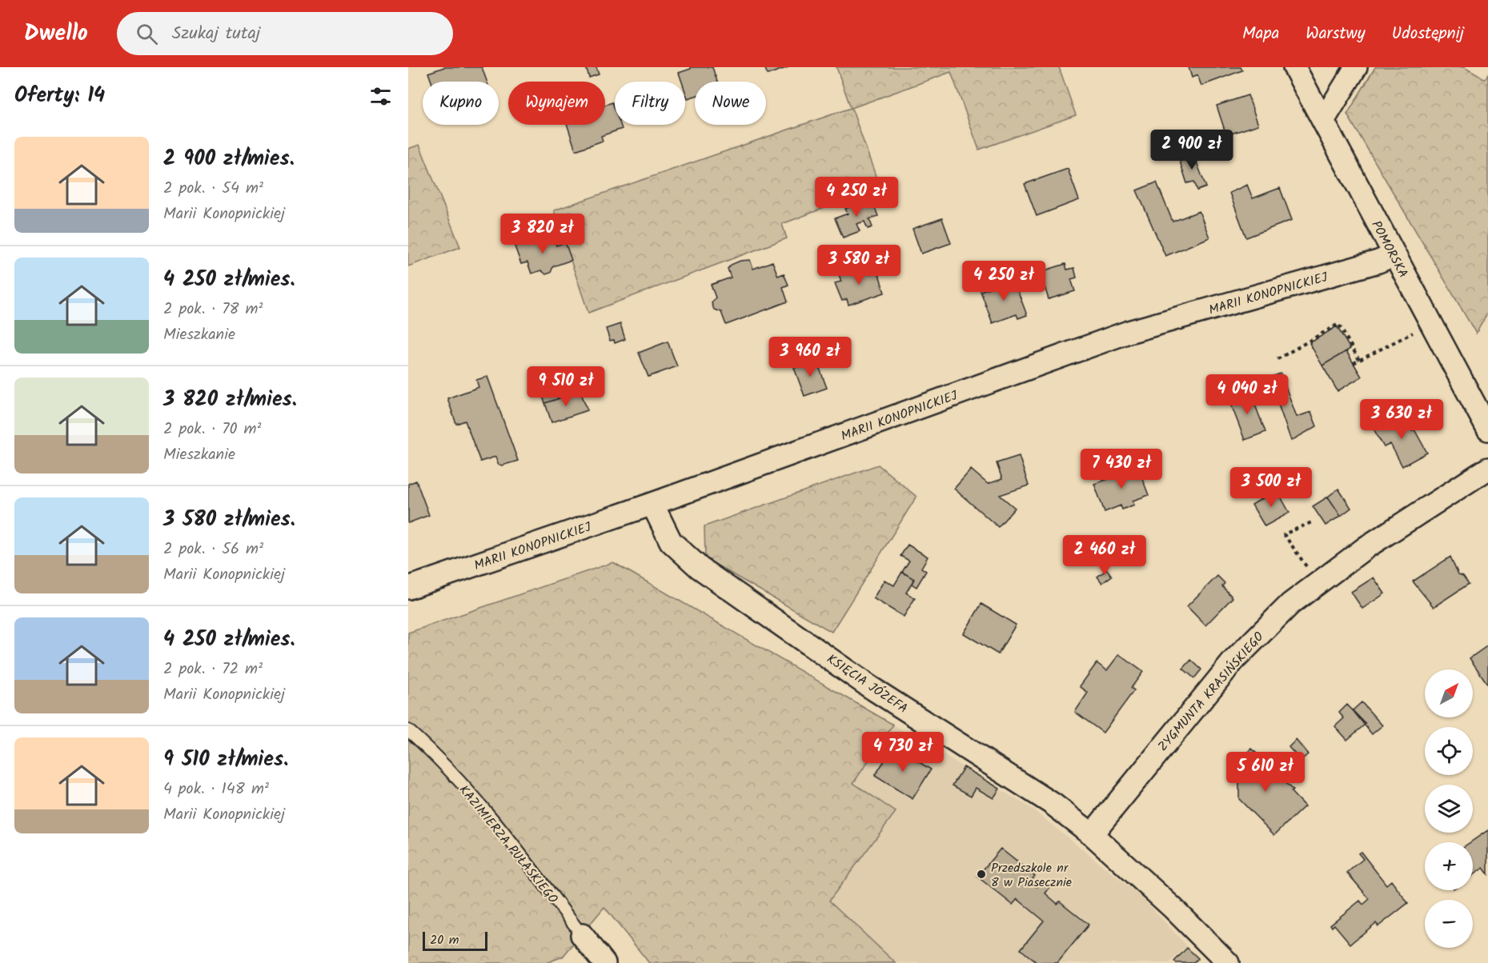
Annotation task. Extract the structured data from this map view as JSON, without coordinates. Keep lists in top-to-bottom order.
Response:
{
  "streets": {
    "street": [
      "POMORSKA",
      "MARII KONOPNICKIEJ",
      "KSIĘCIA JÓZEFA",
      "ZYGMUNTA KRASIŃSKIEGO",
      "KAZIMIERZA PUŁASKIEGO"
    ]
  },
  "crossings": [
    ["POMORSKA", "MARII KONOPNICKIEJ"],
    ["MARII KONOPNICKIEJ", "KSIĘCIA JÓZEFA"],
    ["KSIĘCIA JÓZEFA", "ZYGMUNTA KRASIŃSKIEGO"]
  ],
  "places": ["Przedszkole nr 8 w Piasecznie"],
  "scale_bar": "20 m",
  "north": "top right",
  "page": {
    "header": "Dwello",
    "search": "Szukaj tutaj",
    "nav": ["Mapa", "Warstwy", "Udostępnij"],
    "heading": "Oferty: 14",
    "chip": [
      "Kupno",
      "Wynajem",
      "Filtry",
      "Nowe"
    ],
    "list": [
      {
        "name": "2 900 zł/mies.",
        "note": "2 pok. · 54 m² · Marii Konopnickiej"
      },
      {
        "name": "4 250 zł/mies.",
        "note": "2 pok. · 78 m² · Mieszkanie"
      },
      {
        "name": "3 820 zł/mies.",
        "note": "2 pok. · 70 m² · Mieszkanie"
      },
      {
        "name": "3 580 zł/mies.",
        "note": "2 pok. · 56 m² · Marii Konopnickiej"
      },
      {
        "name": "4 250 zł/mies.",
        "note": "2 pok. · 72 m² · Marii Konopnickiej"
      },
      {
        "name": "9 510 zł/mies.",
        "note": "4 pok. · 148 m² · Marii Konopnickiej"
      }
    ],
    "price": [
      "2 900 zł",
      "4 250 zł",
      "3 820 zł",
      "3 580 zł",
      "4 250 zł",
      "3 960 zł",
      "9 510 zł",
      "4 040 zł",
      "3 630 zł",
      "7 430 zł",
      "3 500 zł",
      "2 460 zł",
      "4 730 zł",
      "5 610 zł"
    ],
    "map_buttons": ["+", "−"],
    "scale": "20 m"
  }
}
